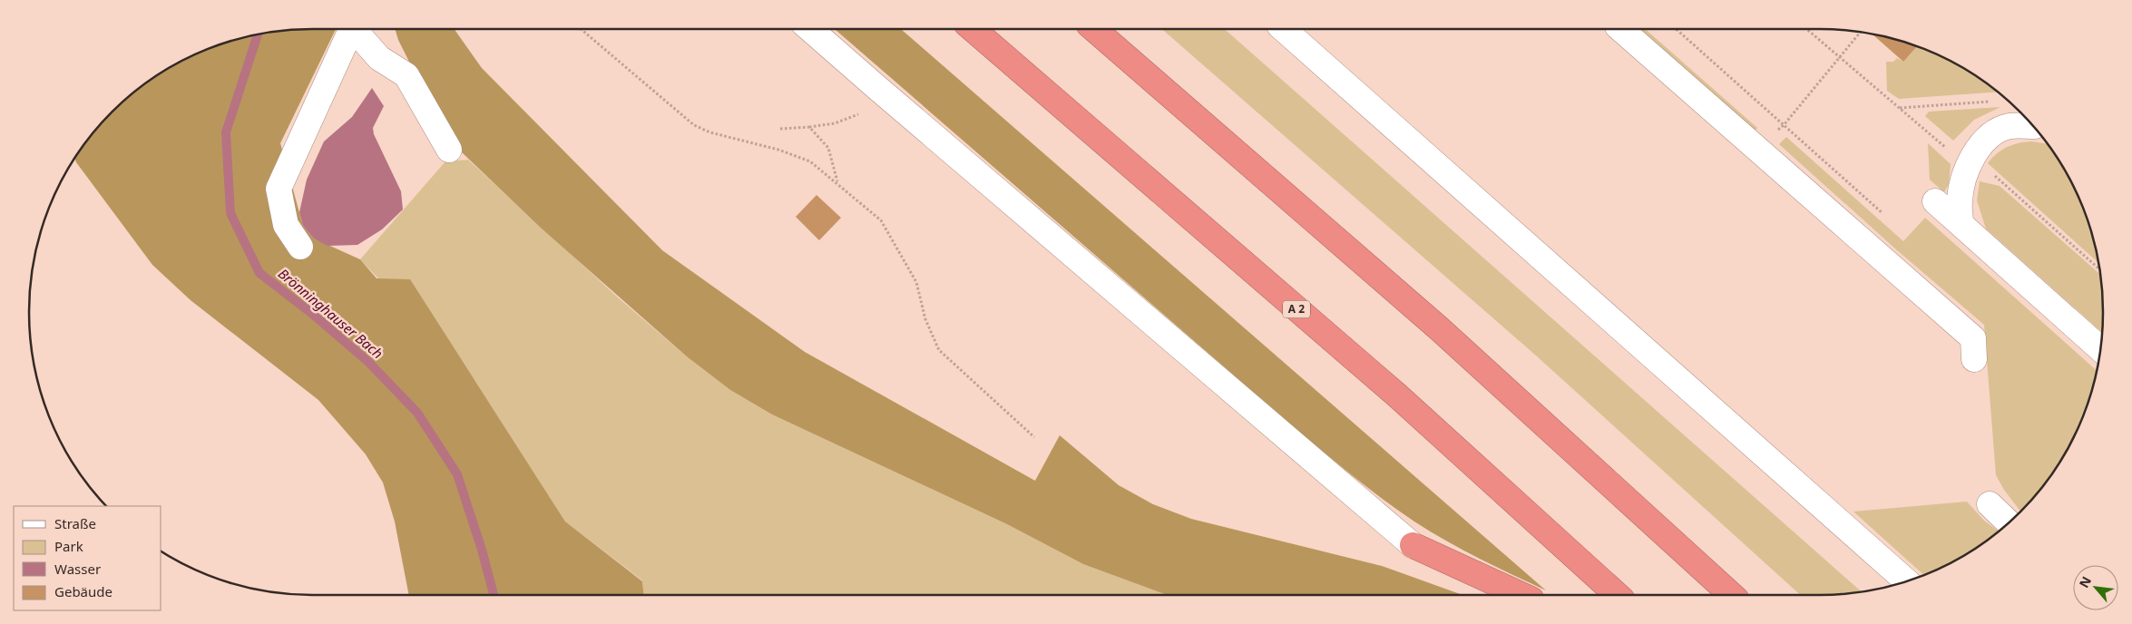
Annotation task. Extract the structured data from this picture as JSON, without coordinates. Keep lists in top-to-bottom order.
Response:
{
  "streets": {
    "highway": ["A 2"]
  },
  "water": ["Brönninghauser Bach"],
  "legend": [
    "Straße",
    "Park",
    "Wasser",
    "Gebäude"
  ],
  "north": "top left"
}
